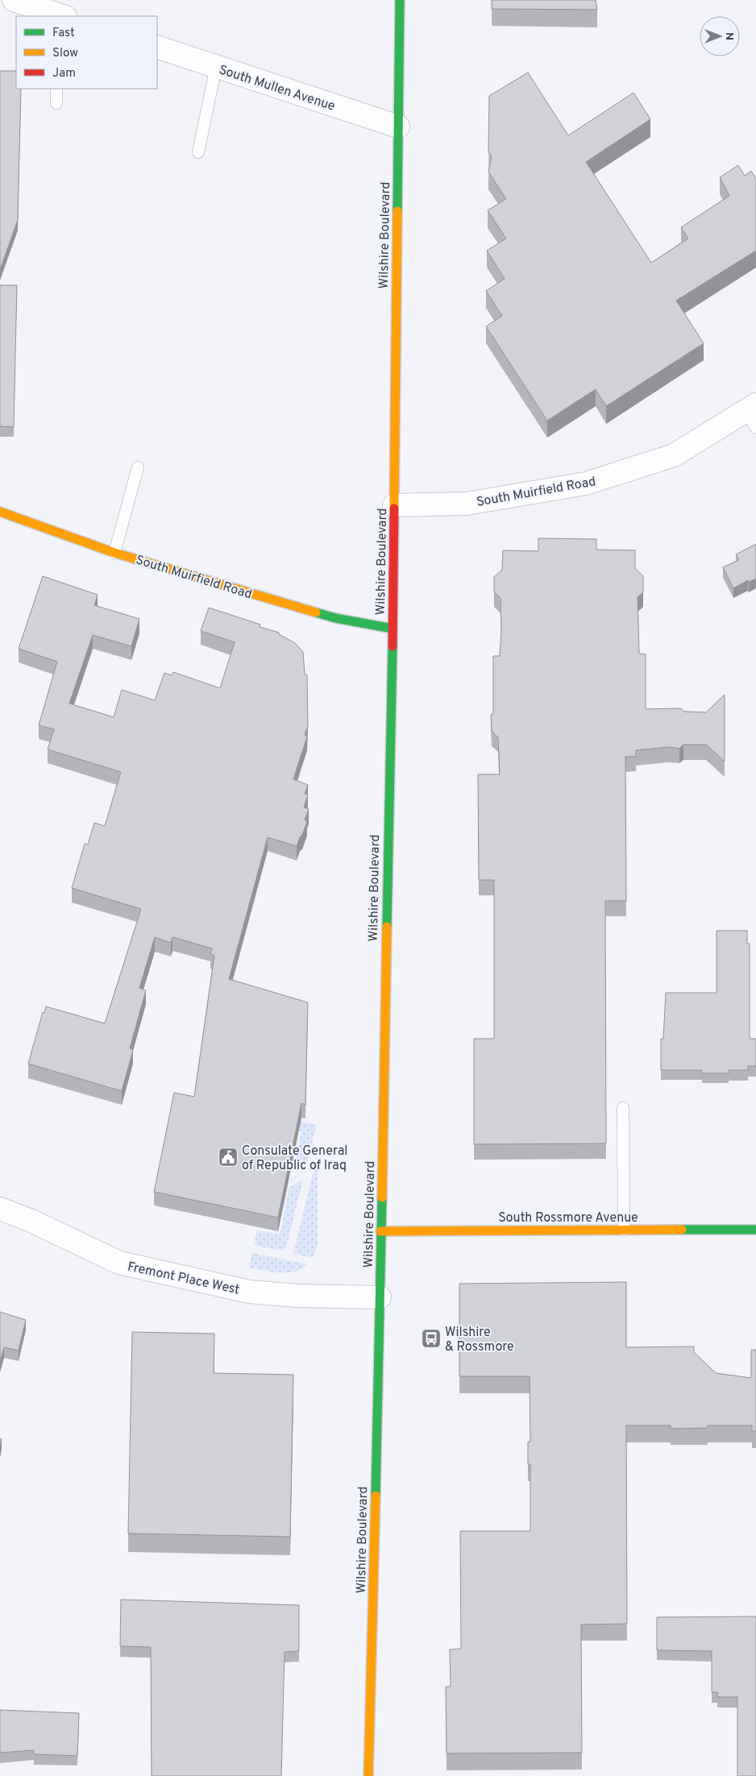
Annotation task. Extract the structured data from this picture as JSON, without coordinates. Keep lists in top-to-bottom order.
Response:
{
  "streets": {
    "main road": ["Wilshire Boulevard", "South Muirfield Road", "South Rossmore Avenue"],
    "street": ["South Mullen Avenue", "Fremont Place West"]
  },
  "crossings": [
    ["South Mullen Avenue", "Wilshire Boulevard"],
    ["Wilshire Boulevard", "South Muirfield Road"],
    ["Wilshire Boulevard", "South Rossmore Avenue"],
    ["Wilshire Boulevard", "Fremont Place West"]
  ],
  "places": {
    "public building": ["Consulate General of Republic of Iraq"],
    "bus stop": ["Wilshire & Rossmore"]
  },
  "legend": ["Fast", "Slow", "Jam"],
  "north": "right"
}
